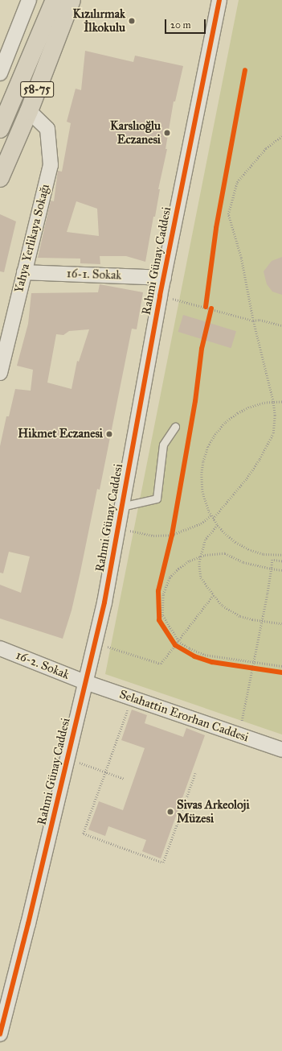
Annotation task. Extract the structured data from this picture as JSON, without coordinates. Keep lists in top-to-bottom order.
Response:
{
  "streets": {
    "main road": ["58-75"],
    "street": [
      "Yahya Yerlikaya Sokağı",
      "Rahmi Günay Caddesi",
      "16-1. Sokak",
      "16-2. Sokak",
      "Selahattin Erorhan Caddesi"
    ]
  },
  "crossings": [
    ["58-75", "Yahya Yerlikaya Sokağı"],
    ["Yahya Yerlikaya Sokağı", "16-1. Sokak"],
    ["Rahmi Günay Caddesi", "16-1. Sokak"],
    ["Rahmi Günay Caddesi", "16-2. Sokak"],
    ["Rahmi Günay Caddesi", "Selahattin Erorhan Caddesi"],
    ["16-2. Sokak", "Selahattin Erorhan Caddesi"]
  ],
  "places": [
    "Kızılırmak İlkokulu",
    "Karslıoğlu Eczanesi",
    "Hikmet Eczanesi",
    "Sivas Arkeoloji Müzesi"
  ],
  "scale_bar": "20 m"
}
